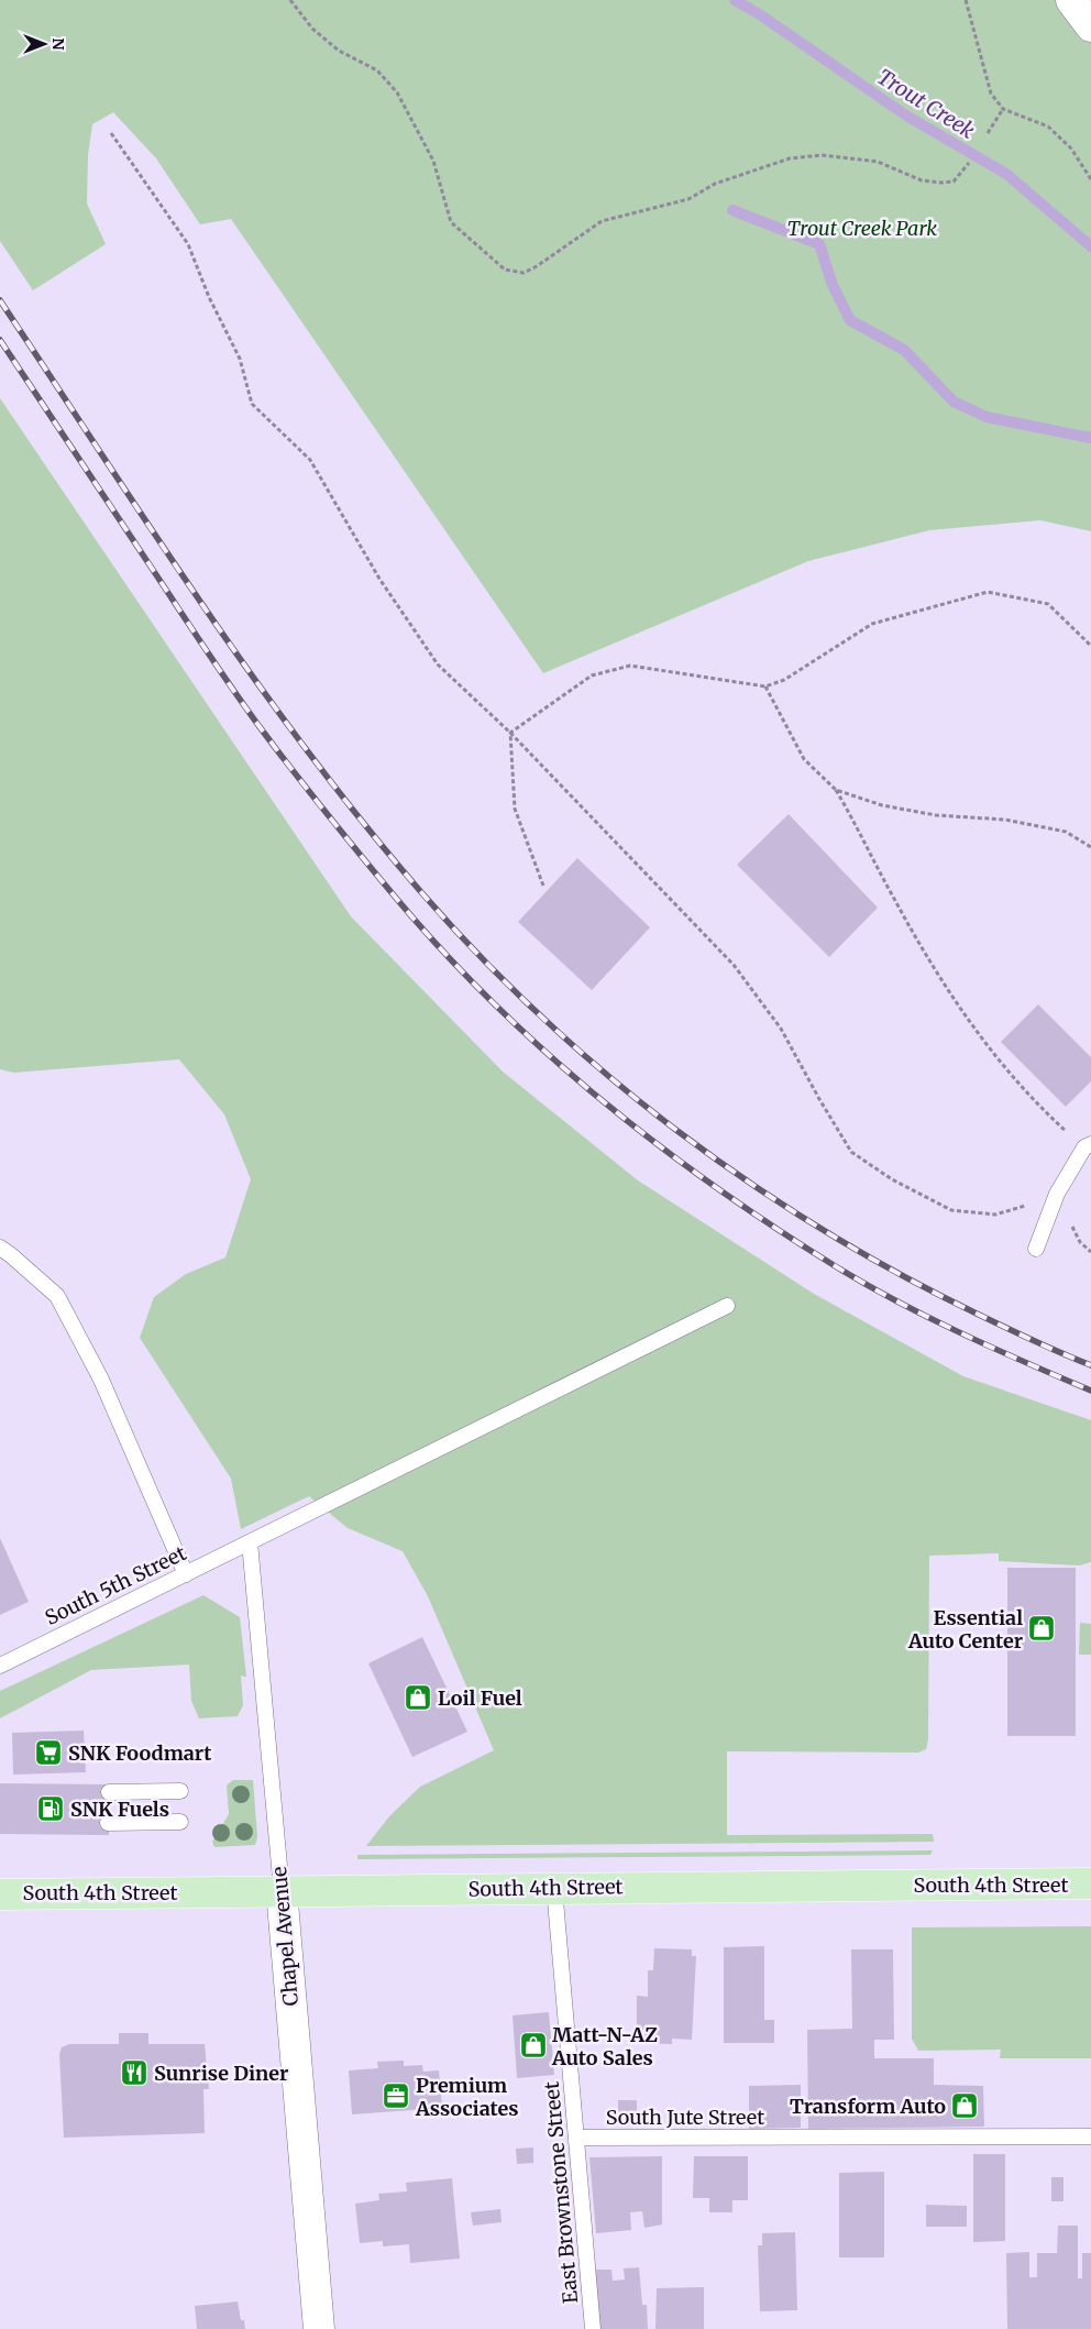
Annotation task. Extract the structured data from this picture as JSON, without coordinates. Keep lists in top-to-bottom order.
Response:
{
  "streets": {
    "main road": ["South 4th Street"],
    "street": ["Chapel Avenue"],
    "lane": ["South 5th Street", "South Jute Street", "East Brownstone Street"]
  },
  "crossings": [
    ["South 5th Street", "Chapel Avenue"],
    ["South 4th Street", "Chapel Avenue"],
    ["South 4th Street", "East Brownstone Street"],
    ["South Jute Street", "East Brownstone Street"]
  ],
  "water": ["Trout Creek"],
  "parks": ["Trout Creek Park"],
  "places": {
    "shop": [
      "Essential Auto Center",
      "Loil Fuel",
      "Matt-N-AZ Auto Sales",
      "Transform Auto"
    ],
    "supermarket": ["SNK Foodmart"],
    "fuel station": ["SNK Fuels"],
    "restaurant": ["Sunrise Diner"],
    "office": ["Premium Associates"]
  },
  "north": "right"
}
